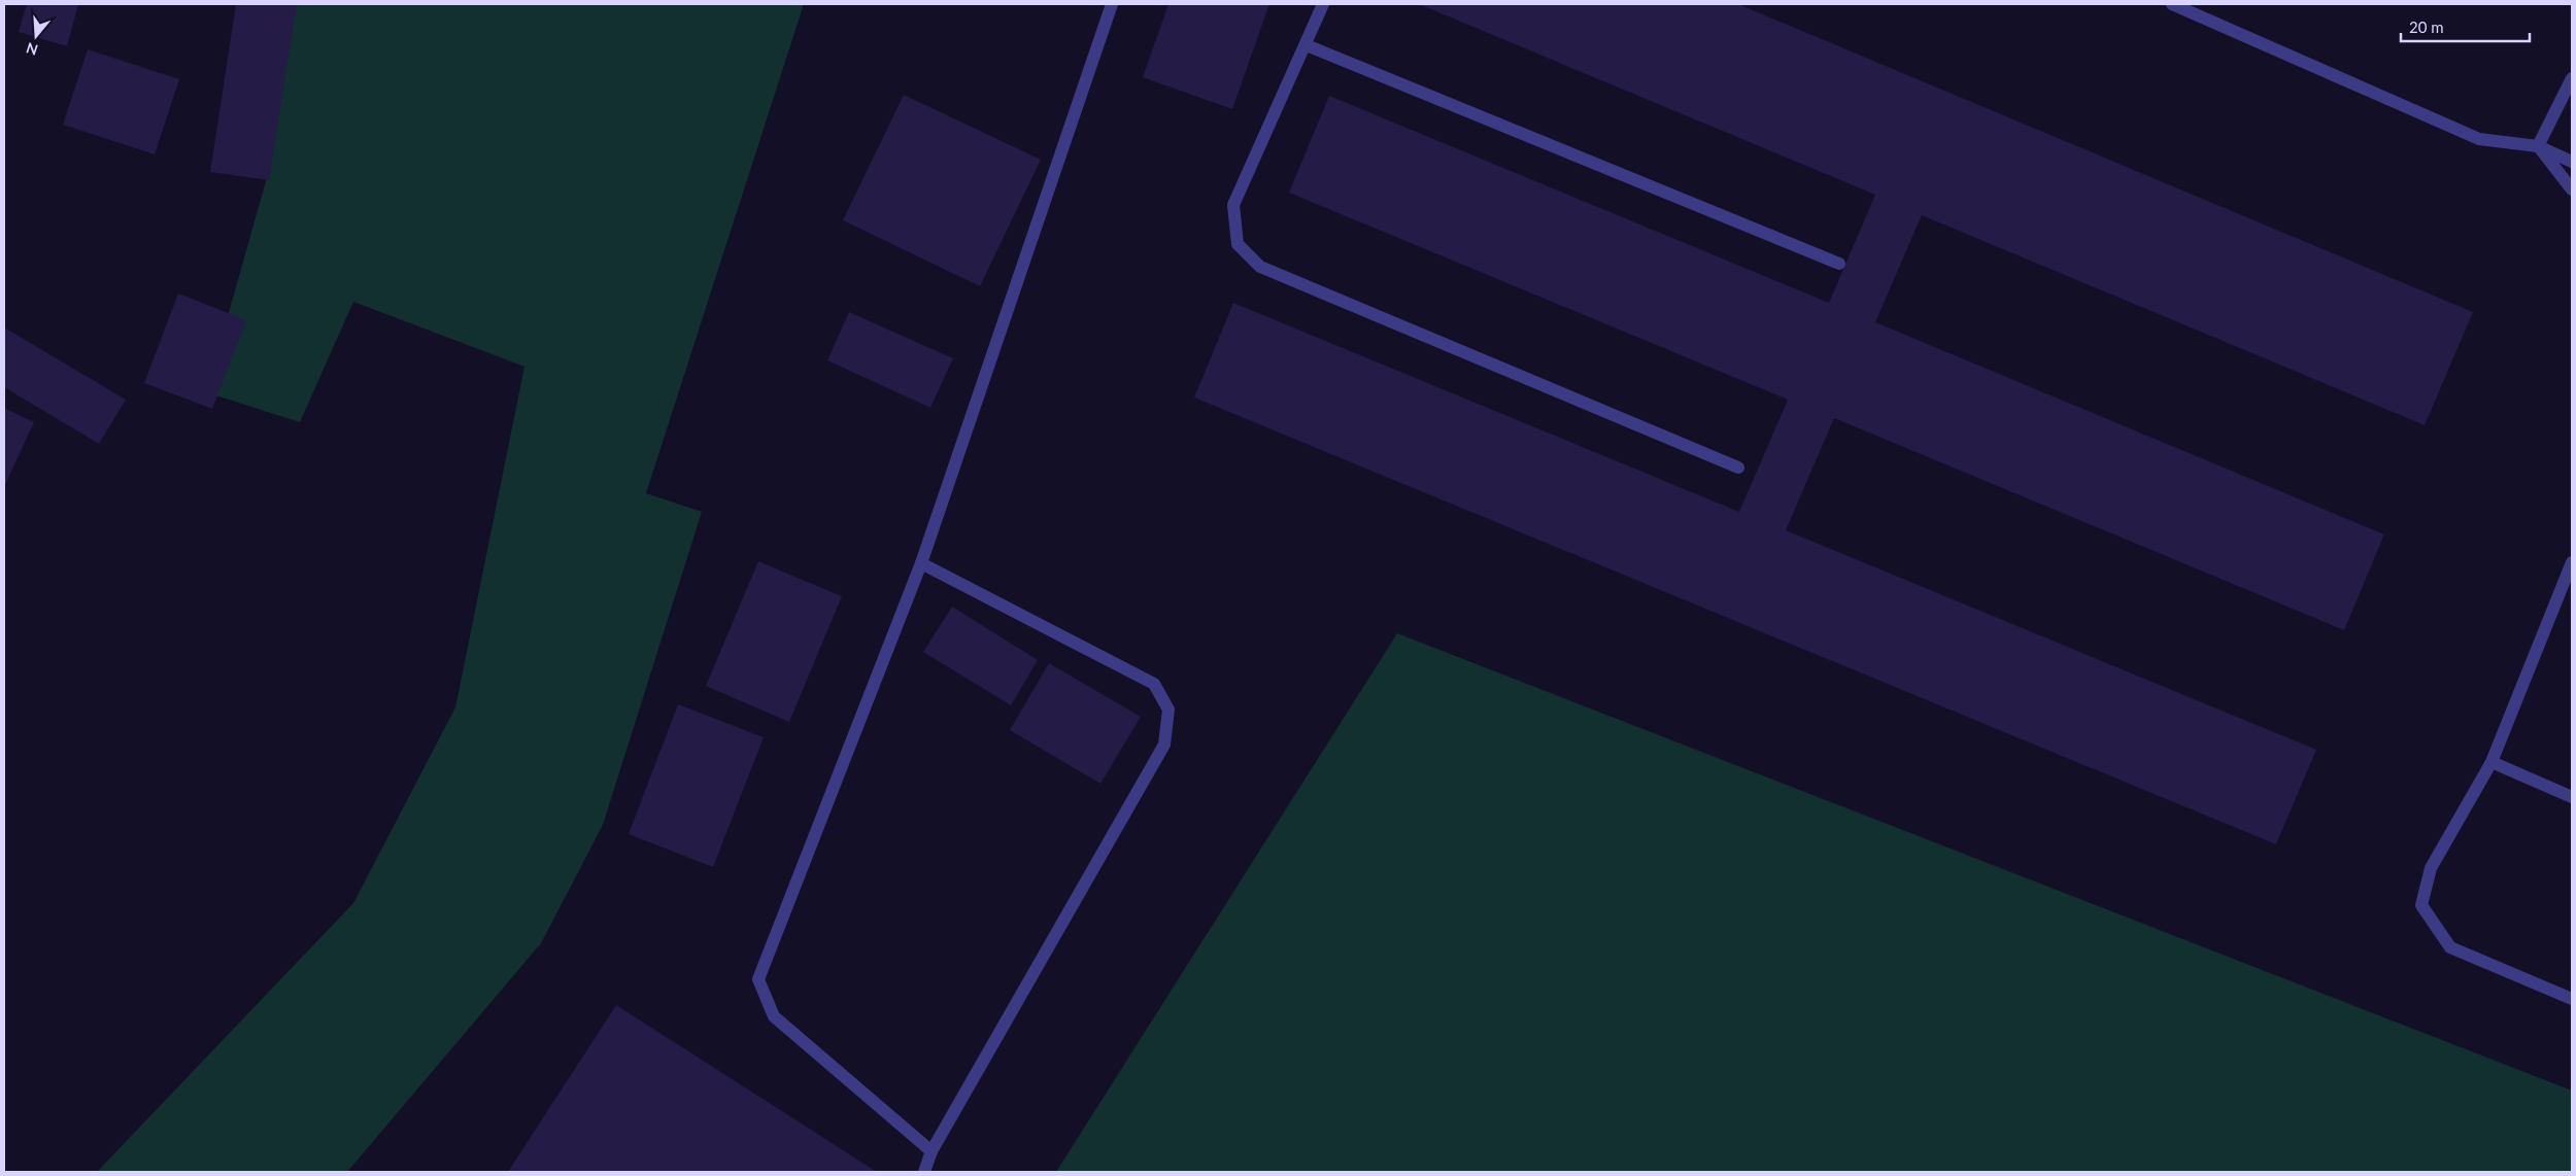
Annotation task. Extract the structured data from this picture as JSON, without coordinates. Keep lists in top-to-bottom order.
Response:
{
  "scale_bar": "20 m",
  "north": "bottom"
}
